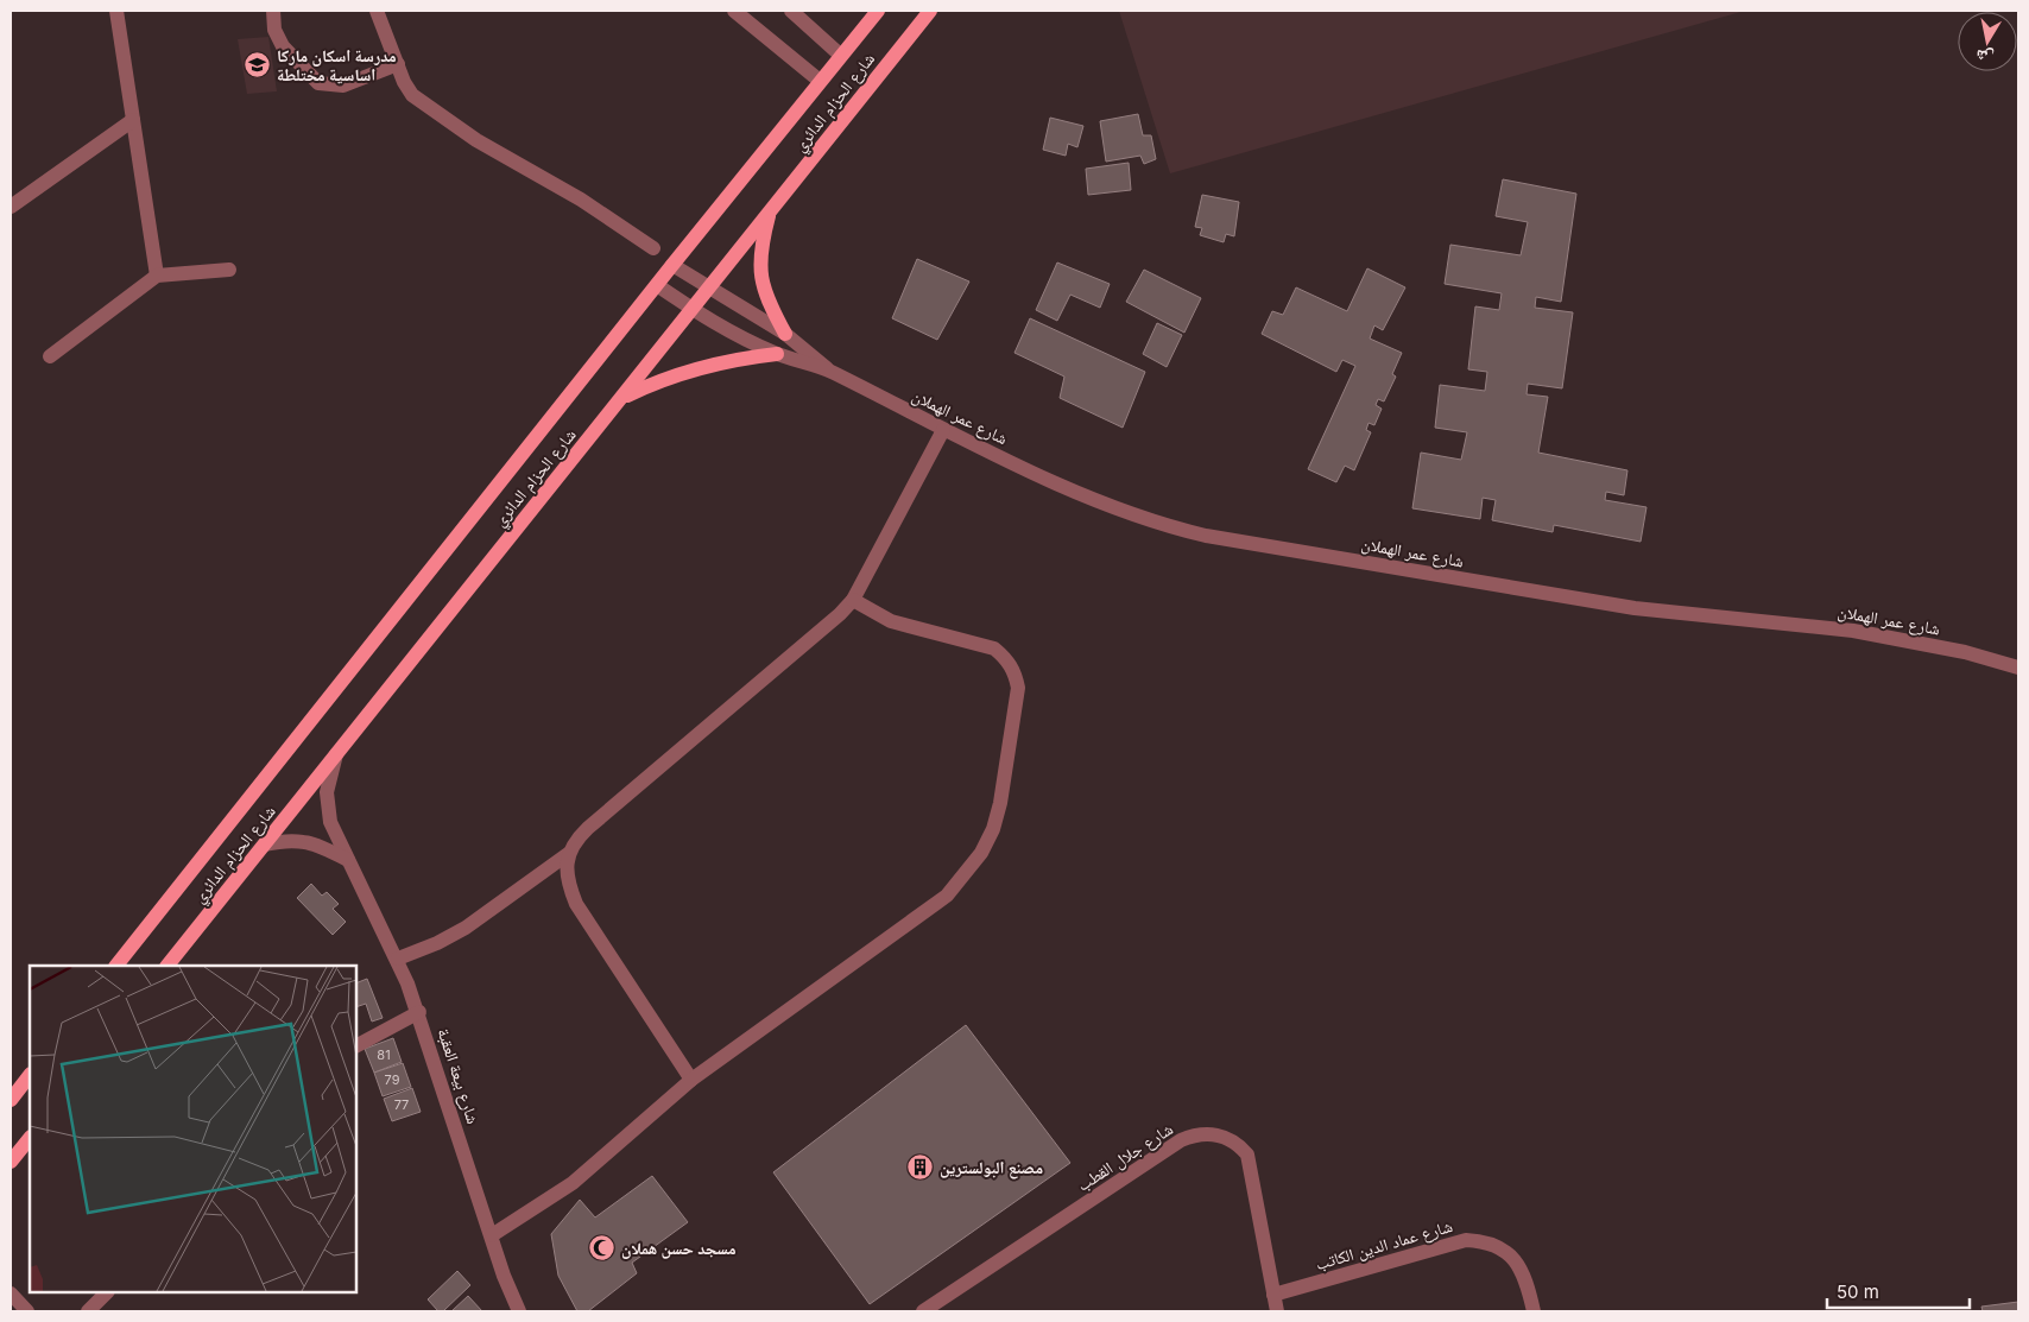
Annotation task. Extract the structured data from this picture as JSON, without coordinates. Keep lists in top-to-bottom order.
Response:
{
  "streets": {
    "main road": ["شارع الحزام الدائري"],
    "street": [
      "شارع عمر الهملان",
      "شارع بيعة العقبة",
      "شارع جلال القطب",
      "شارع عماد الدين الكاتب"
    ]
  },
  "crossings": [
    ["شارع الحزام الدائري", "شارع عمر الهملان"],
    ["شارع الحزام الدائري", "شارع بيعة العقبة"],
    ["شارع جلال القطب", "شارع عماد الدين الكاتب"]
  ],
  "places": {
    "school or university": ["مدرسة اسكان ماركا اساسية مختلطة"],
    "building": ["مصنع البولسترين"],
    "mosque": ["مسجد حسن هملان"]
  },
  "house_numbers": ["81", "79", "77"],
  "scale_bar": "50 m",
  "north": "bottom"
}
